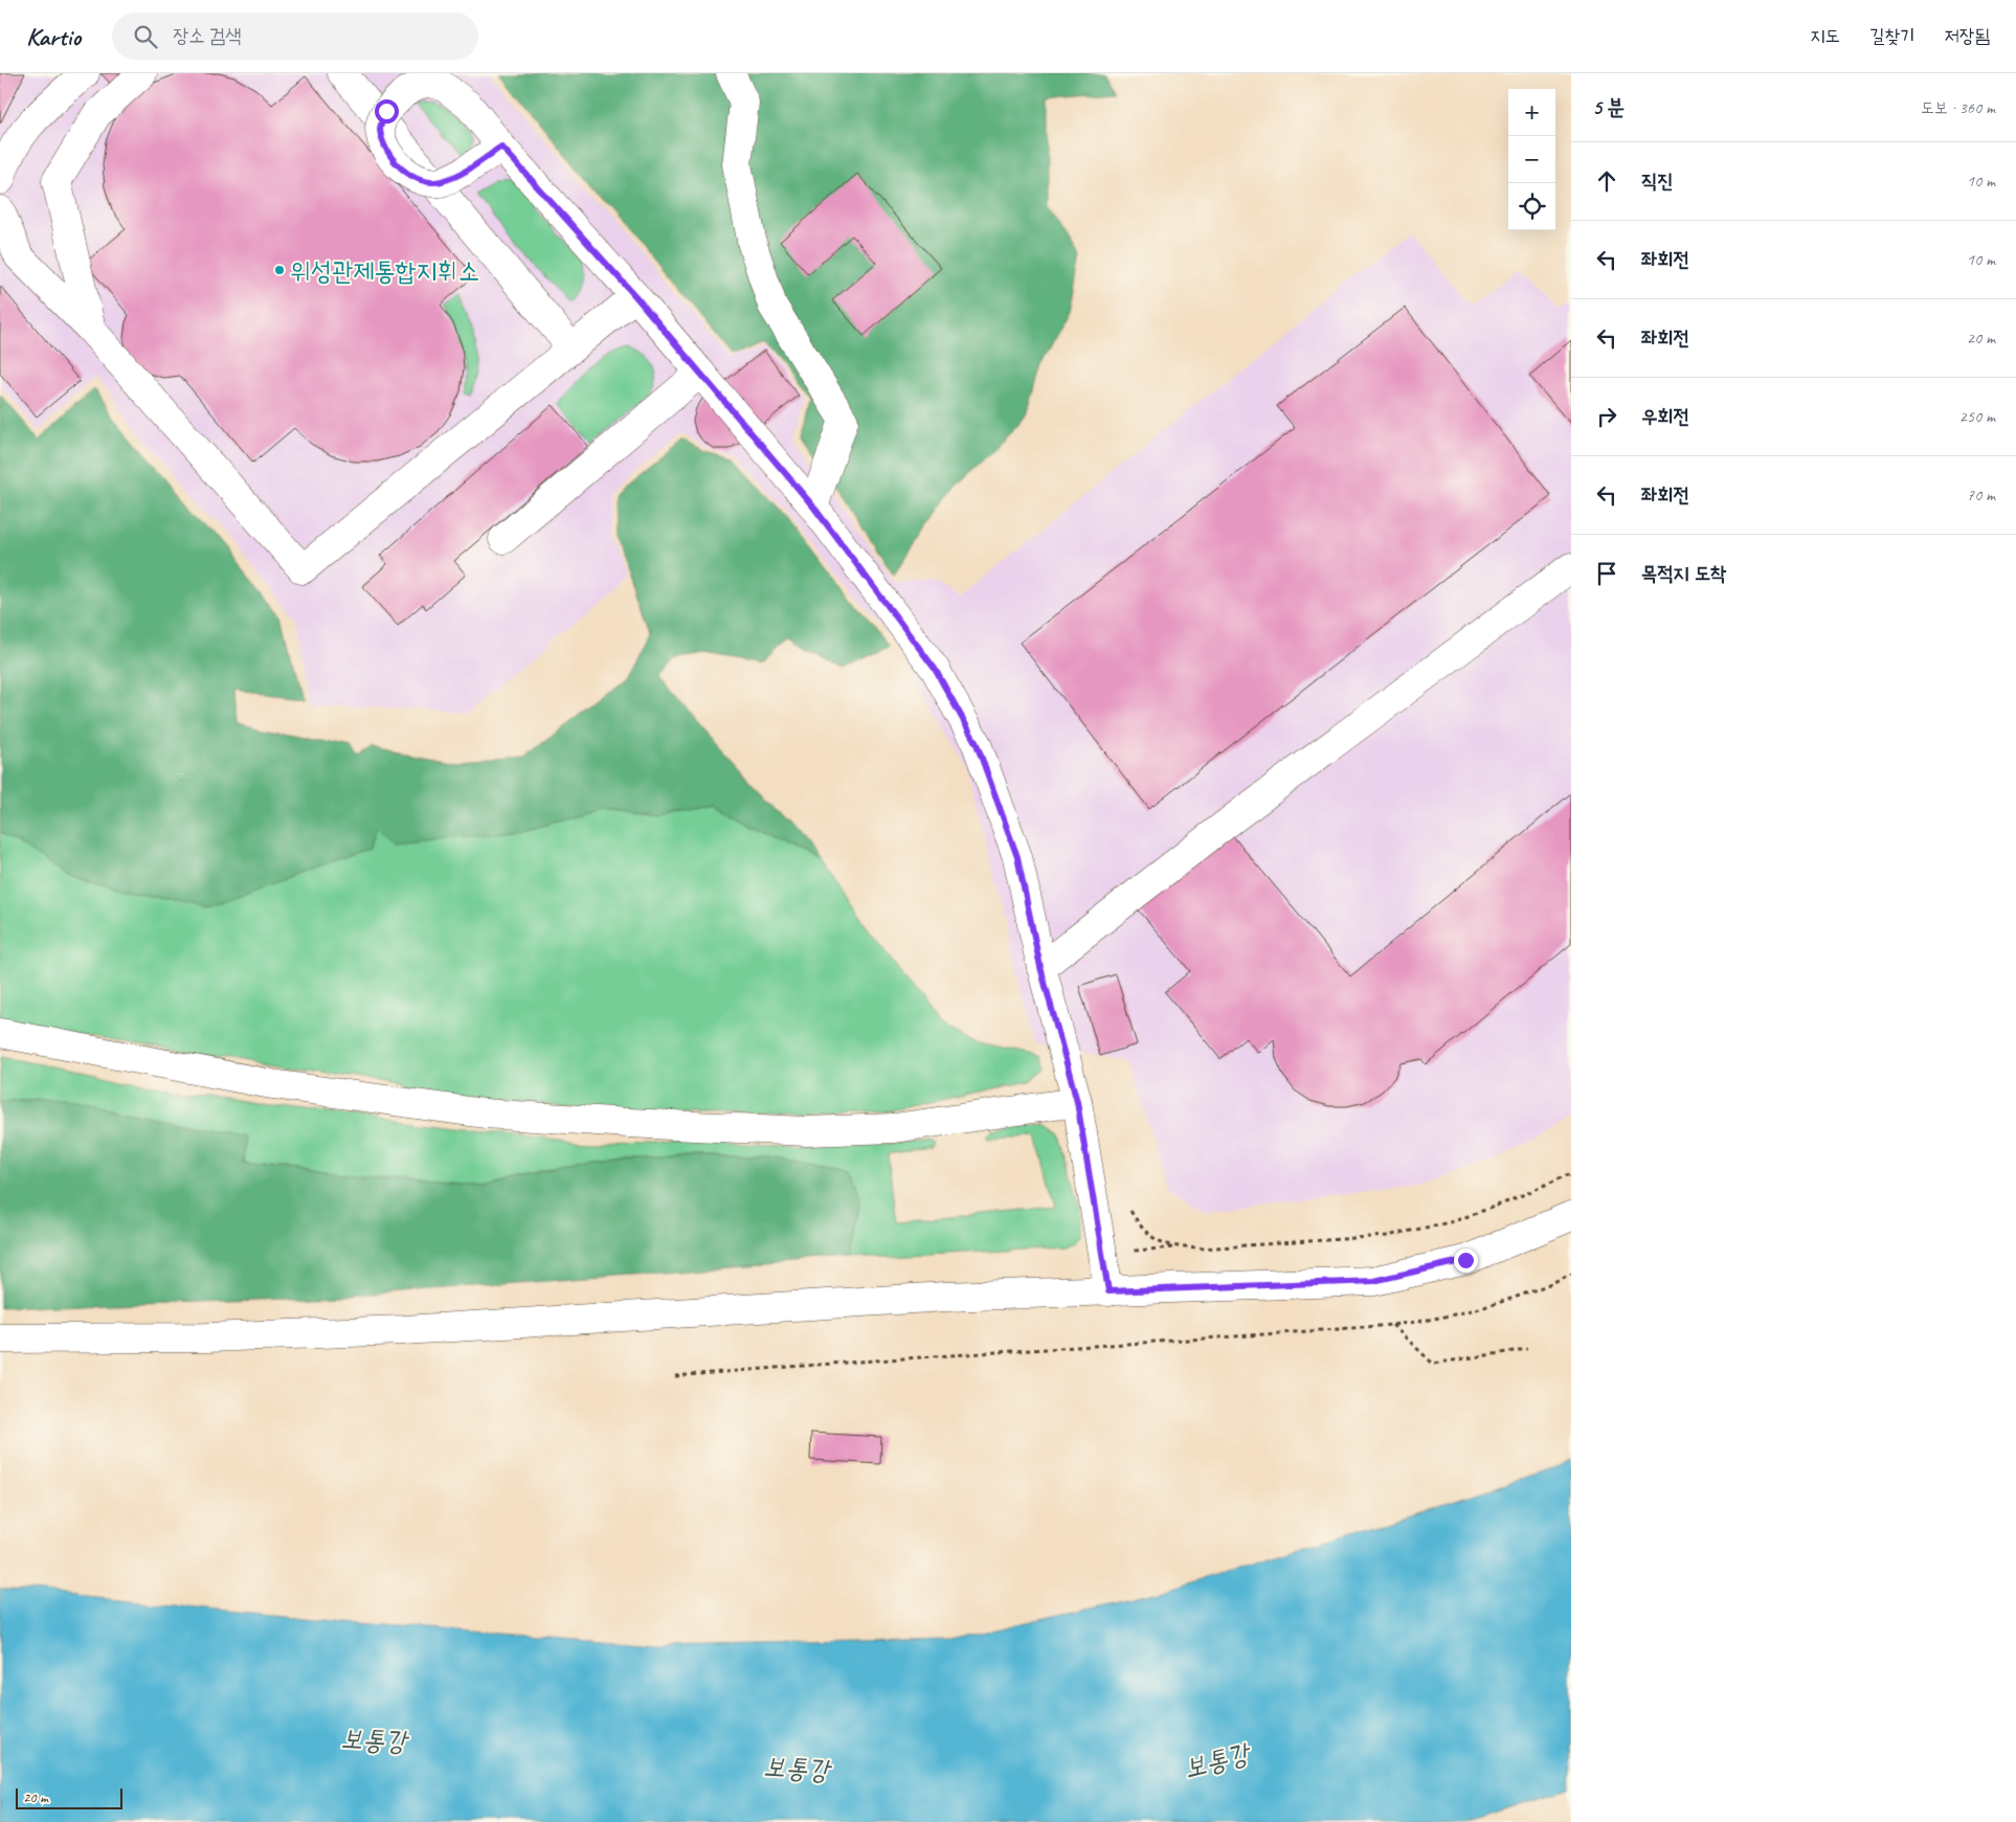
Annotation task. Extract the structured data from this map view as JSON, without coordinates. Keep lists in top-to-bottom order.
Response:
{
  "water": ["보통강"],
  "places": ["위성관제통합지휘소"],
  "scale_bar": "20 m",
  "page": {
    "header": "Kartio",
    "search": "장소 검색",
    "nav": ["지도", "길찾기", "저장됨"],
    "heading": ["5 분", "도보 · 360 m"],
    "map_buttons": ["+", "−"],
    "list": [
      ["직진", "10 m"],
      ["좌회전", "10 m"],
      ["좌회전", "20 m"],
      ["우회전", "250 m"],
      ["좌회전", "70 m"],
      "목적지 도착"
    ],
    "scale": "20 m"
  }
}
